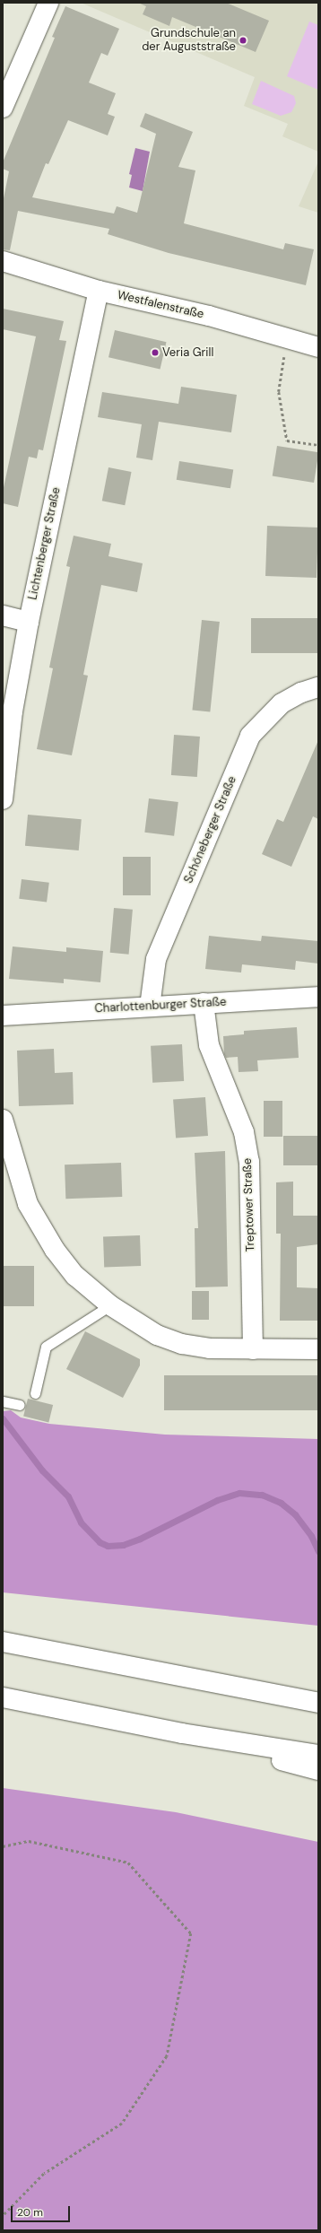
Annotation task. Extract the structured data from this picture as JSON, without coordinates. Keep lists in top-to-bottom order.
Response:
{
  "streets": {
    "main road": [
      "Westfalenstraße",
      "Lichtenberger Straße",
      "Schöneberger Straße",
      "Charlottenburger Straße",
      "Treptower Straße"
    ]
  },
  "crossings": [
    ["Westfalenstraße", "Lichtenberger Straße"],
    ["Schöneberger Straße", "Charlottenburger Straße"],
    ["Charlottenburger Straße", "Treptower Straße"]
  ],
  "places": ["Grundschule an der Auguststraße", "Veria Grill"],
  "scale_bar": "20 m"
}
